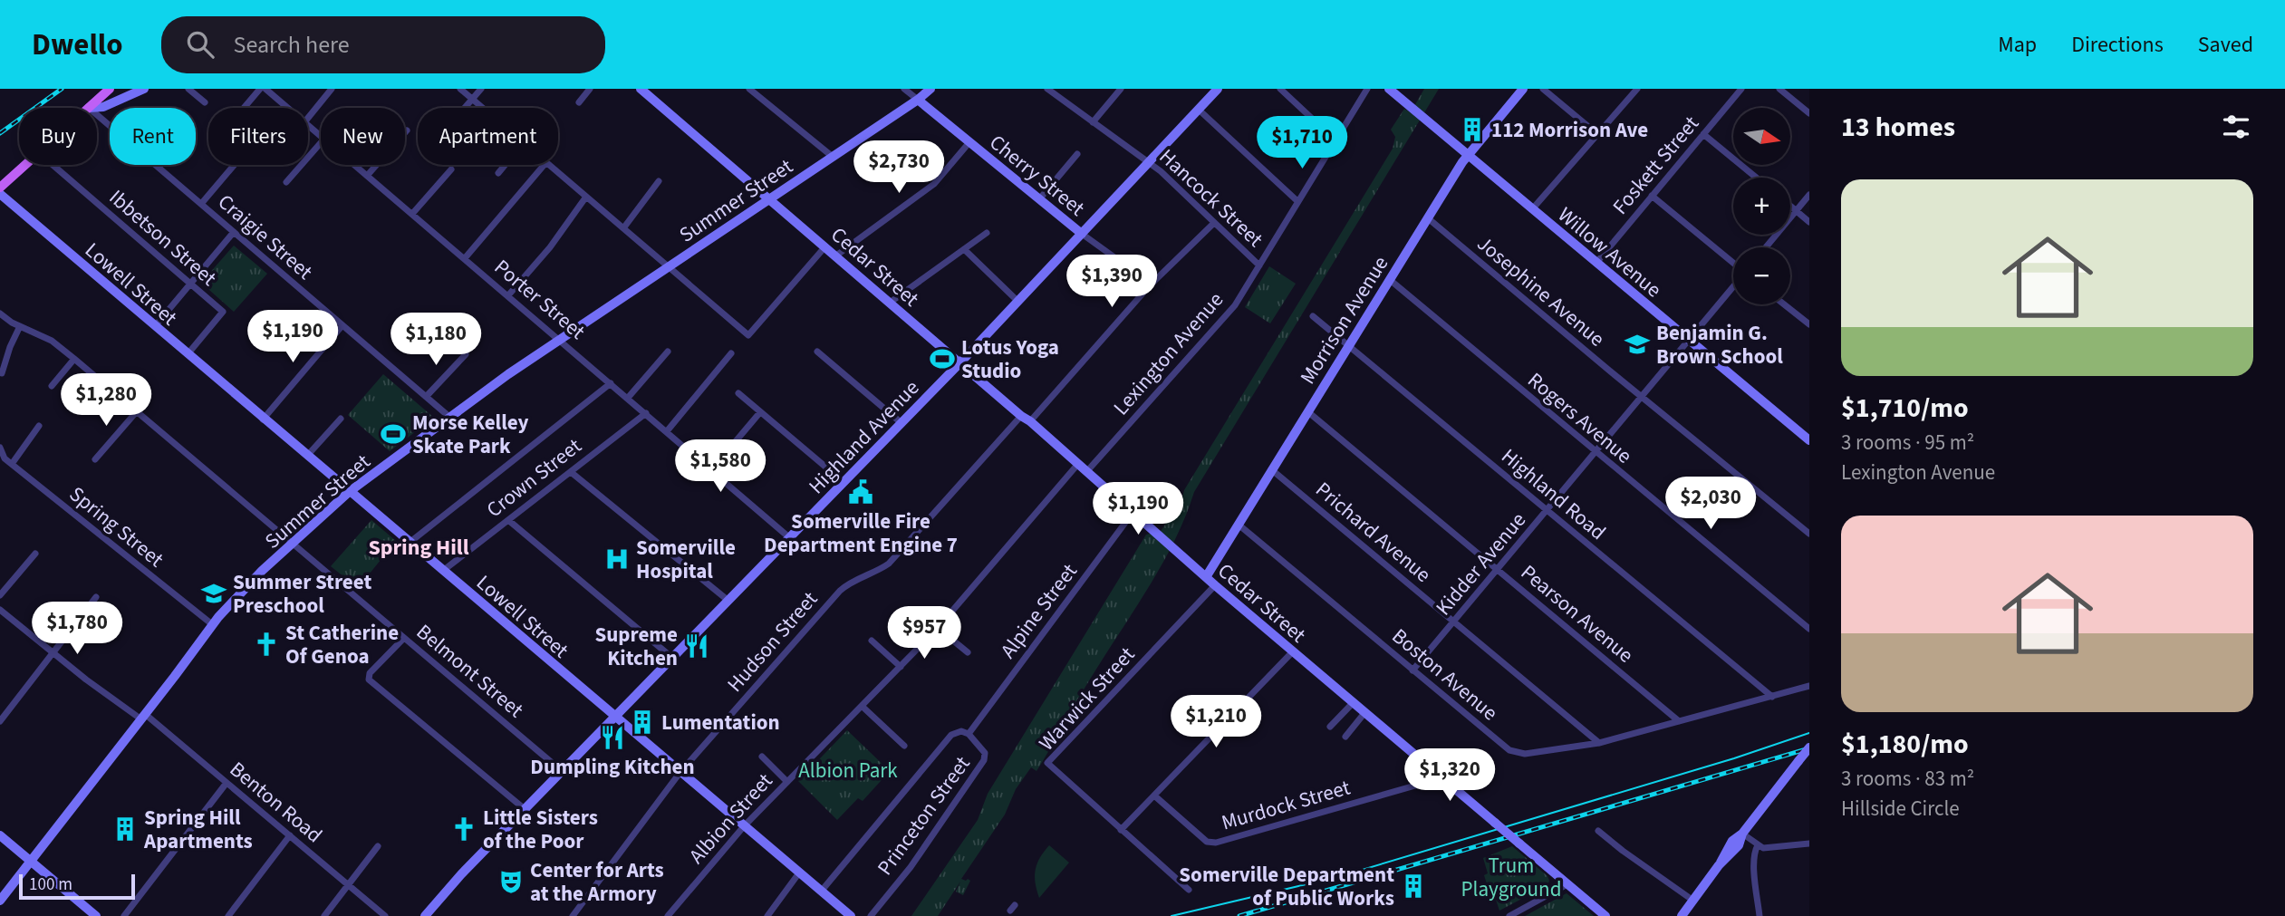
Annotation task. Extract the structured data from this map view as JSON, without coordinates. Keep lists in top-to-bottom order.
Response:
{
  "streets": {
    "street": [
      "Foskett Street",
      "Cherry Street",
      "Hancock Street",
      "Summer Street",
      "Craigie Street",
      "Ibbetson Street",
      "Willow Avenue",
      "Cedar Street",
      "Lowell Street",
      "Josephine Avenue",
      "Porter Street",
      "Morrison Avenue",
      "Lexington Avenue",
      "Rogers Avenue",
      "Highland Avenue",
      "Crown Street",
      "Highland Road",
      "Spring Street",
      "Prichard Avenue",
      "Kidder Avenue",
      "Alpine Street",
      "Pearson Avenue",
      "Hudson Street",
      "Belmont Street",
      "Boston Avenue",
      "Warwick Street",
      "Benton Road",
      "Murdock Street",
      "Princeton Street",
      "Albion Street"
    ]
  },
  "crossings": [
    ["Foskett Street", "Willow Avenue"],
    ["Cherry Street", "Summer Street"],
    ["Cherry Street", "Highland Avenue"],
    ["Hancock Street", "Lexington Avenue"],
    ["Hancock Street", "Highland Avenue"],
    ["Summer Street", "Craigie Street"],
    ["Summer Street", "Cedar Street"],
    ["Summer Street", "Lowell Street"],
    ["Summer Street", "Porter Street"],
    ["Summer Street", "Spring Street"],
    ["Summer Street", "Belmont Street"],
    ["Summer Street", "Benton Road"],
    ["Ibbetson Street", "Lowell Street"],
    ["Willow Avenue", "Morrison Avenue"],
    ["Willow Avenue", "Kidder Avenue"],
    ["Cedar Street", "Morrison Avenue"],
    ["Cedar Street", "Lexington Avenue"],
    ["Cedar Street", "Highland Avenue"],
    ["Cedar Street", "Alpine Street"],
    ["Cedar Street", "Hudson Street"],
    ["Cedar Street", "Warwick Street"],
    ["Cedar Street", "Murdock Street"],
    ["Cedar Street", "Albion Street"],
    ["Lowell Street", "Highland Avenue"],
    ["Lowell Street", "Crown Street"],
    ["Lowell Street", "Alpine Street"],
    ["Lowell Street", "Hudson Street"],
    ["Lowell Street", "Albion Street"],
    ["Josephine Avenue", "Morrison Avenue"],
    ["Josephine Avenue", "Kidder Avenue"],
    ["Porter Street", "Highland Avenue"],
    ["Porter Street", "Crown Street"],
    ["Morrison Avenue", "Rogers Avenue"],
    ["Morrison Avenue", "Highland Road"],
    ["Morrison Avenue", "Prichard Avenue"],
    ["Morrison Avenue", "Pearson Avenue"],
    ["Morrison Avenue", "Boston Avenue"],
    ["Rogers Avenue", "Kidder Avenue"],
    ["Highland Avenue", "Belmont Street"],
    ["Highland Road", "Kidder Avenue"],
    ["Highland Road", "Boston Avenue"],
    ["Prichard Avenue", "Kidder Avenue"],
    ["Prichard Avenue", "Boston Avenue"],
    ["Kidder Avenue", "Pearson Avenue"],
    ["Kidder Avenue", "Boston Avenue"],
    ["Alpine Street", "Princeton Street"],
    ["Pearson Avenue", "Boston Avenue"]
  ],
  "districts": ["Spring Hill"],
  "parks": ["Albion Park", "Trum Playground"],
  "places": {
    "building": [
      "112 Morrison Ave",
      "Lumentation",
      "Spring Hill Apartments",
      "Somerville Department of Public Works"
    ],
    "school or university": ["Benjamin G. Brown School", "Summer Street Preschool"],
    "sports": ["Lotus Yoga Studio", "Morse Kelley Skate Park"],
    "public building": ["Somerville Fire Department Engine 7"],
    "hospital": ["Somerville Hospital"],
    "church": ["St Catherine Of Genoa", "Little Sisters of the Poor"],
    "restaurant": ["Supreme Kitchen", "Dumpling Kitchen"],
    "theatre": ["Center for Arts at the Armory"]
  },
  "scale_bar": "100 m",
  "north": "right",
  "page": {
    "header": "Dwello",
    "search": "Search here",
    "nav": ["Map", "Directions", "Saved"],
    "heading": "13 homes",
    "map_buttons": ["+", "−"],
    "chip": [
      "Buy",
      "Rent",
      "Filters",
      "New",
      "Apartment"
    ],
    "price": [
      "$1,710",
      "$2,730",
      "$1,390",
      "$1,190",
      "$1,180",
      "$1,280",
      "$1,580",
      "$2,030",
      "$1,190",
      "$1,780",
      "$957",
      "$1,210",
      "$1,320"
    ],
    "list": [
      {
        "name": "$1,710/mo",
        "note": "3 rooms · 95 m² · Lexington Avenue"
      },
      {
        "name": "$1,180/mo",
        "note": "3 rooms · 83 m² · Hillside Circle"
      }
    ],
    "scale": "100 m"
  }
}
